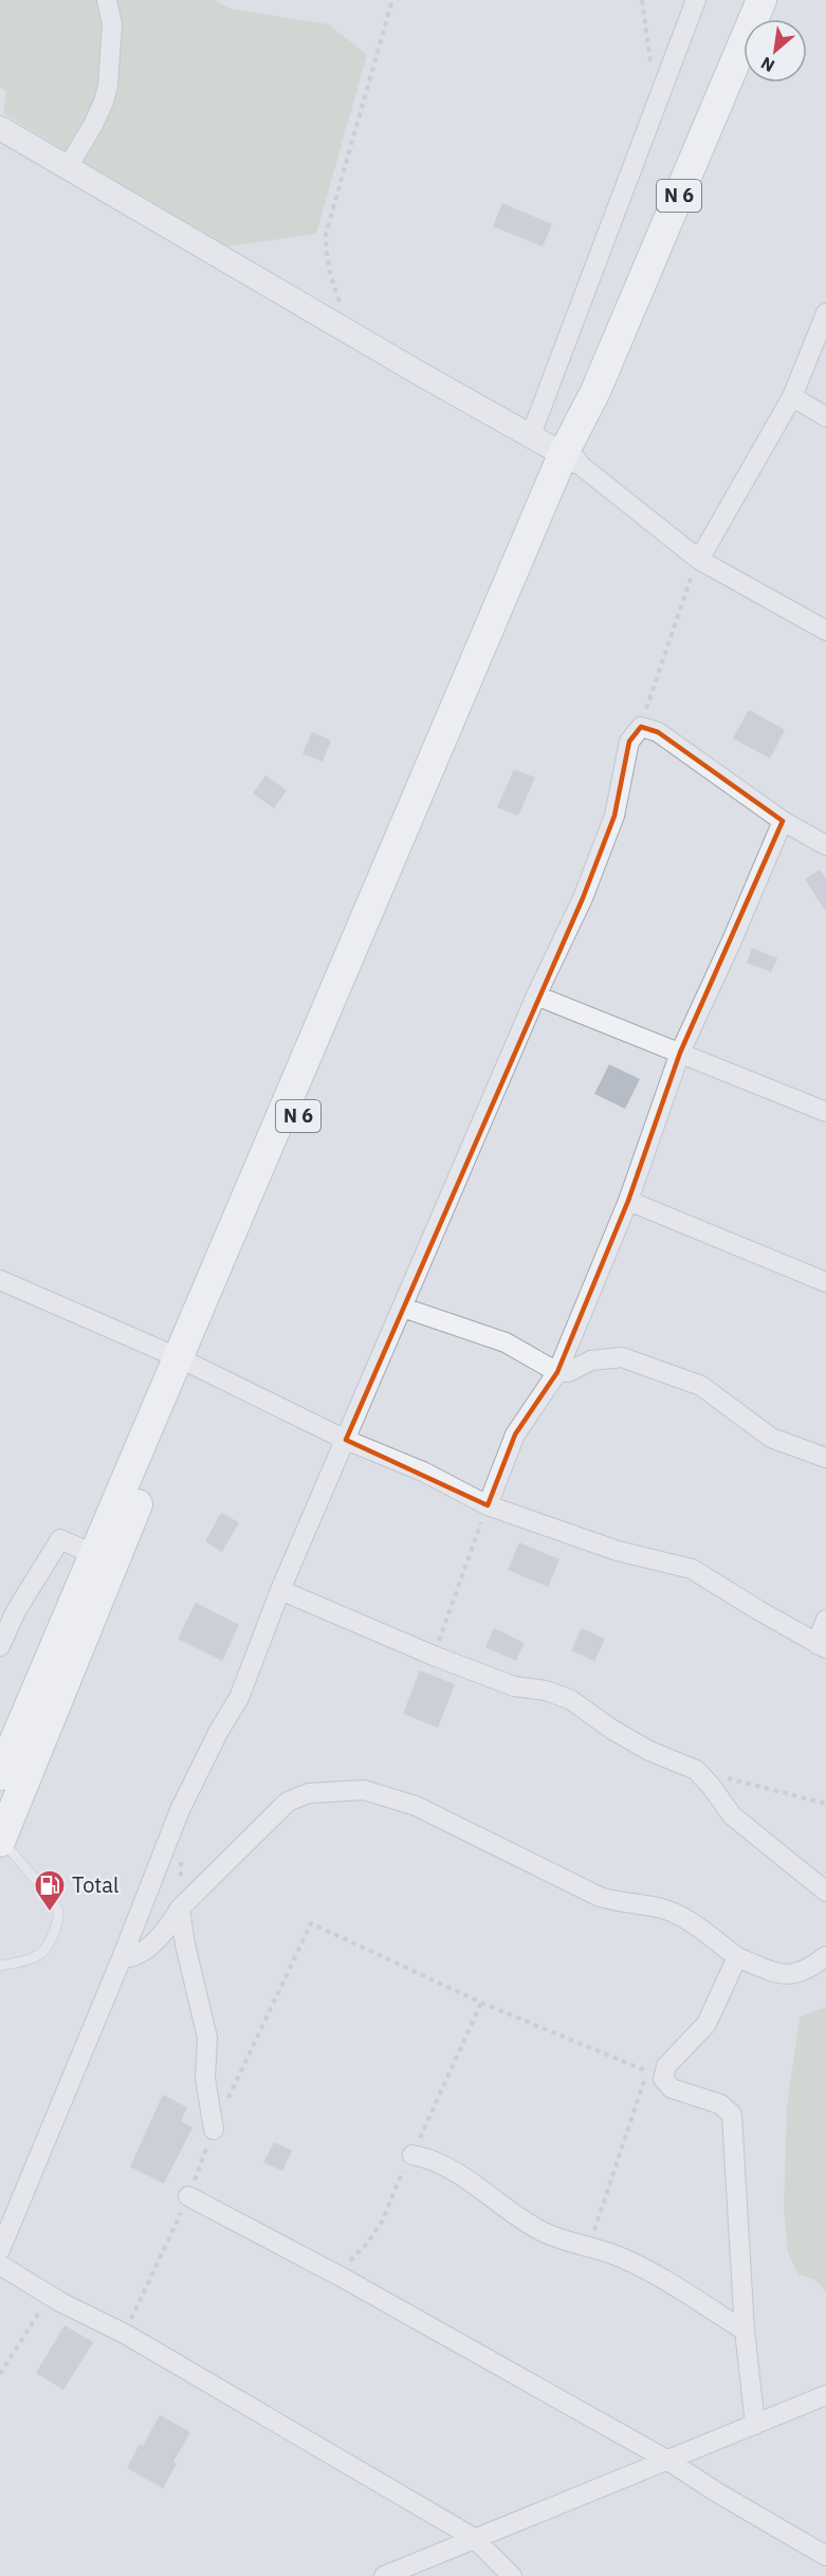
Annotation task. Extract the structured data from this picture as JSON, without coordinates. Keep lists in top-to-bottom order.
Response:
{
  "streets": {
    "main road": ["N 6"]
  },
  "places": {
    "fuel station": ["Total"]
  },
  "north": "bottom left"
}
